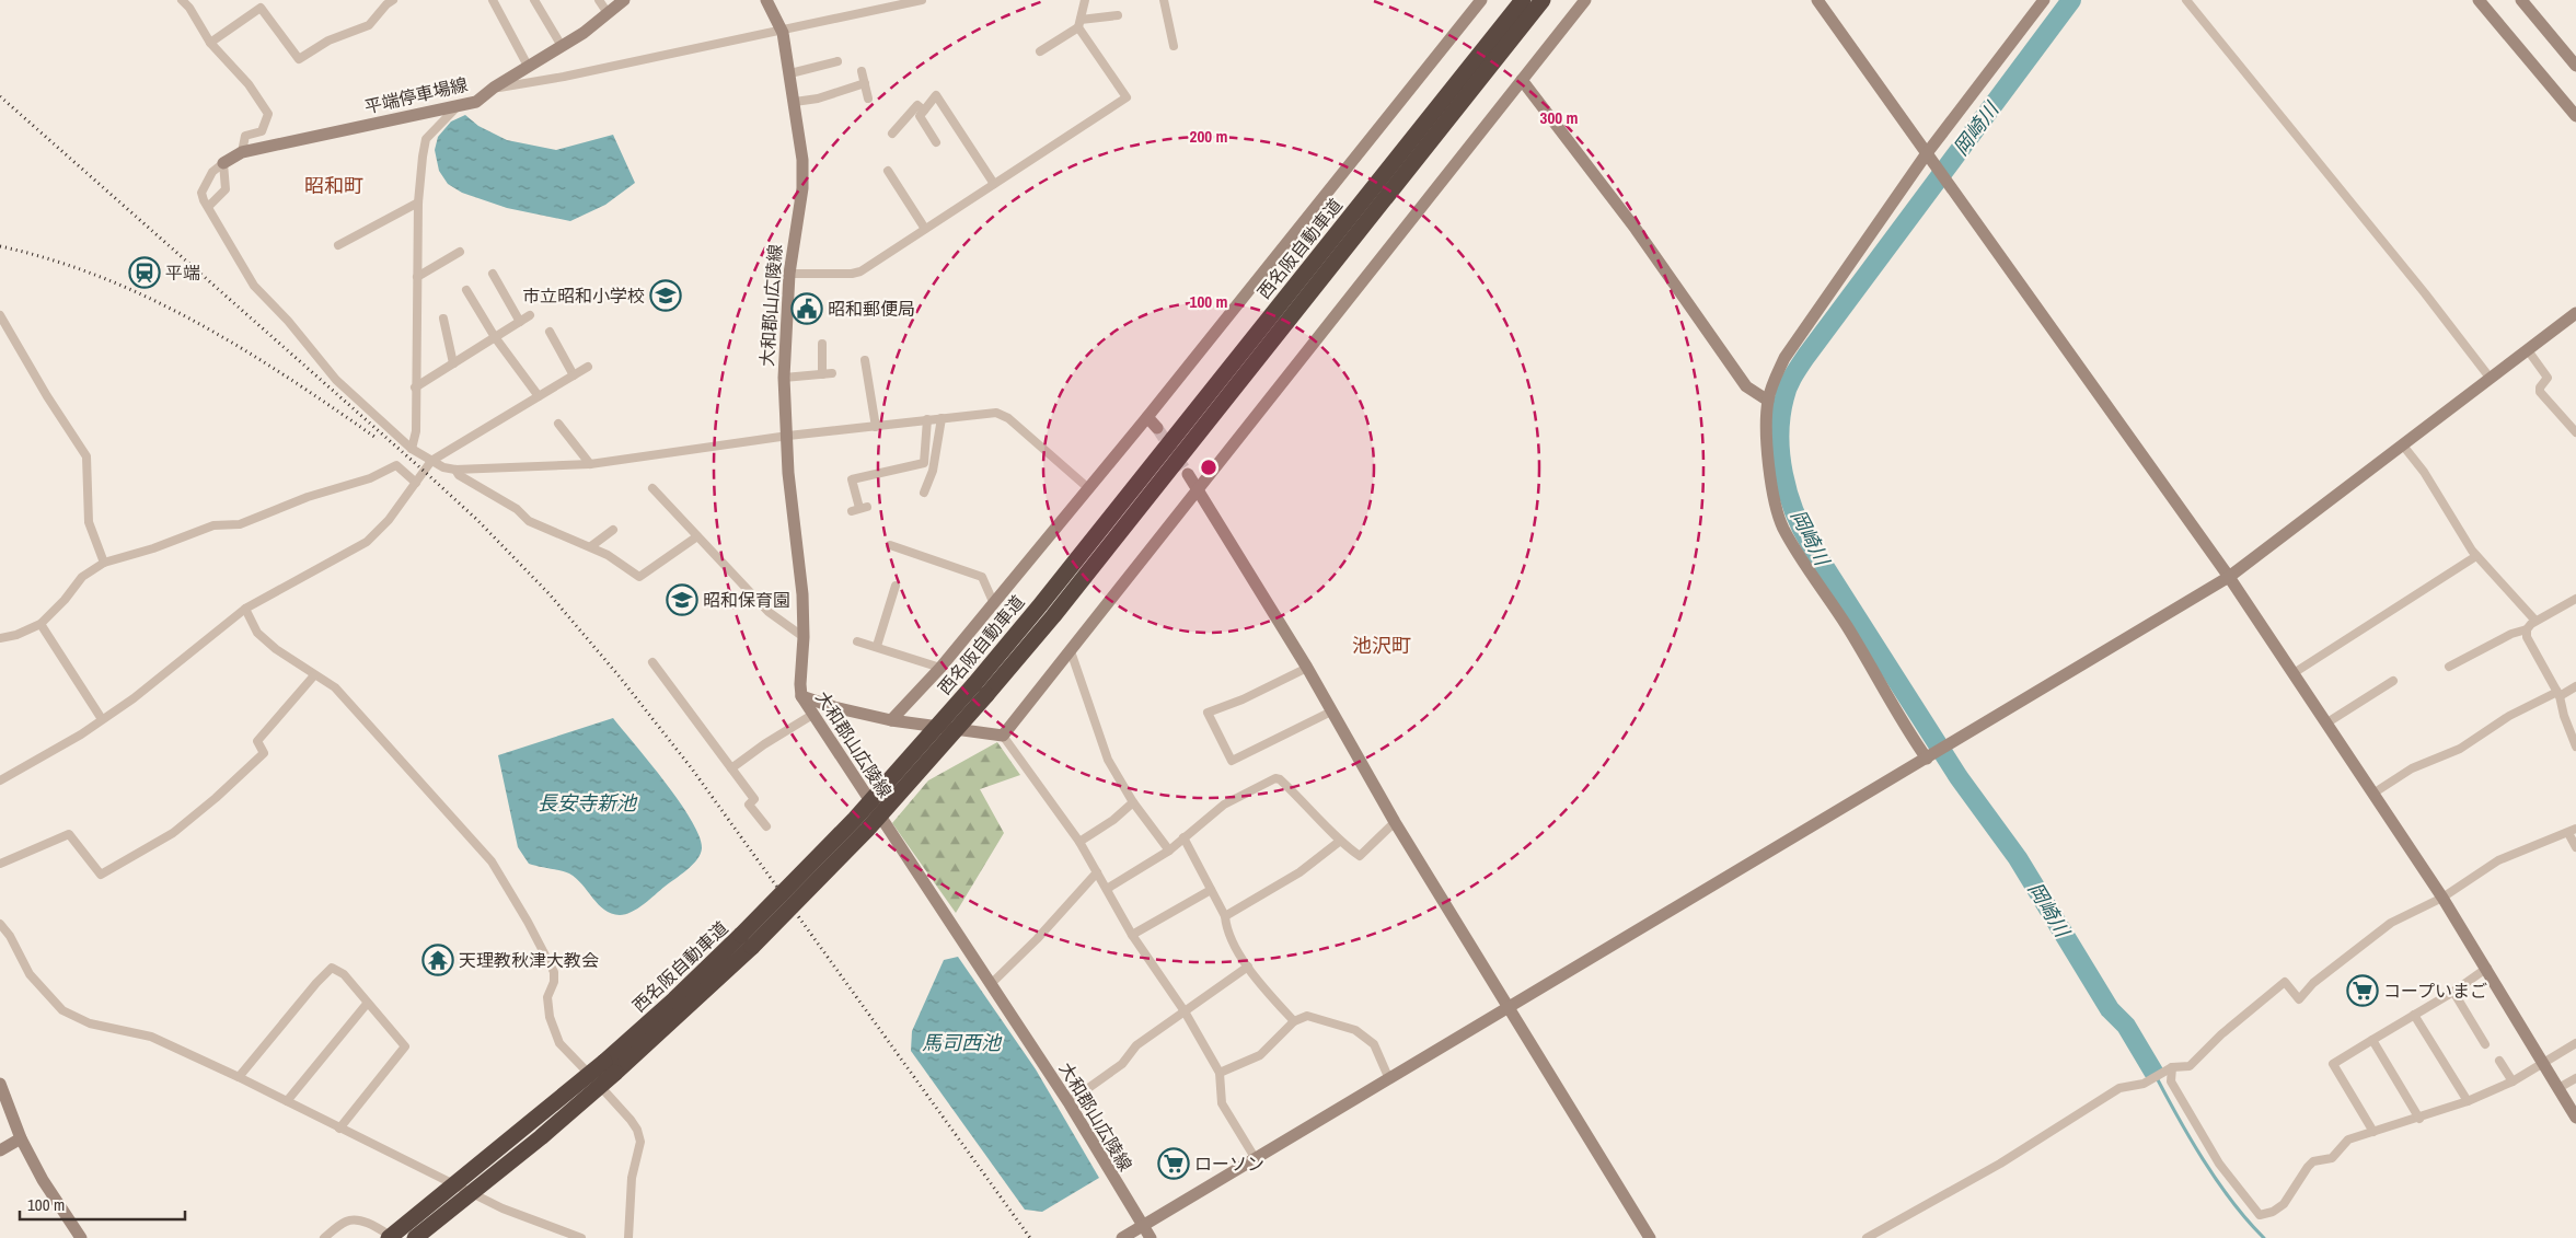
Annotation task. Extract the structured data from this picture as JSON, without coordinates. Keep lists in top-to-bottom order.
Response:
{
  "streets": {
    "highway": ["西名阪自動車道"],
    "street": ["平端停車場線", "大和郡山広陵線"]
  },
  "districts": ["昭和町", "池沢町"],
  "water": ["岡崎川", "長安寺新池", "馬司西池"],
  "places": {
    "station": ["平端"],
    "school or university": ["市立昭和小学校", "昭和保育園"],
    "public building": ["昭和郵便局"],
    "temple": ["天理教秋津大教会"],
    "supermarket": ["コープいまご", "ローソン"]
  },
  "scale_bar": "100 m",
  "rings": ["300 m", "200 m", "100 m"]
}
